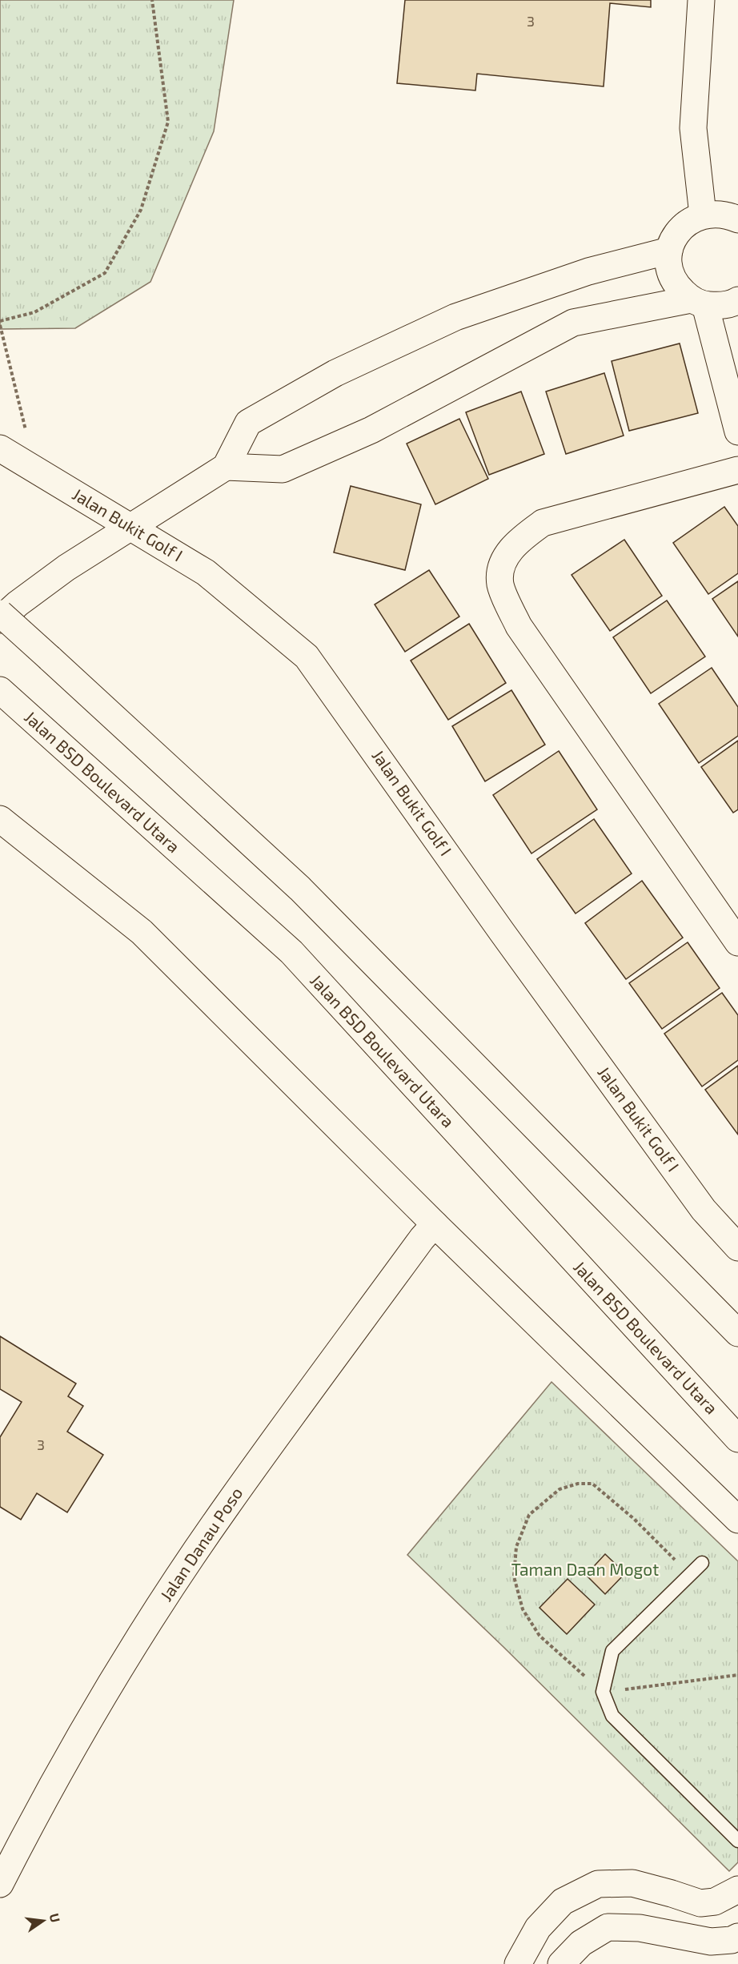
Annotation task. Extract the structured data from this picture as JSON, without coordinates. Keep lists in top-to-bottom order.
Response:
{
  "streets": {
    "street": ["Jalan Bukit Golf I", "Jalan BSD Boulevard Utara", "Jalan Danau Poso"]
  },
  "parks": ["Taman Daan Mogot"],
  "house_numbers": ["3", "3"],
  "north": "right"
}
